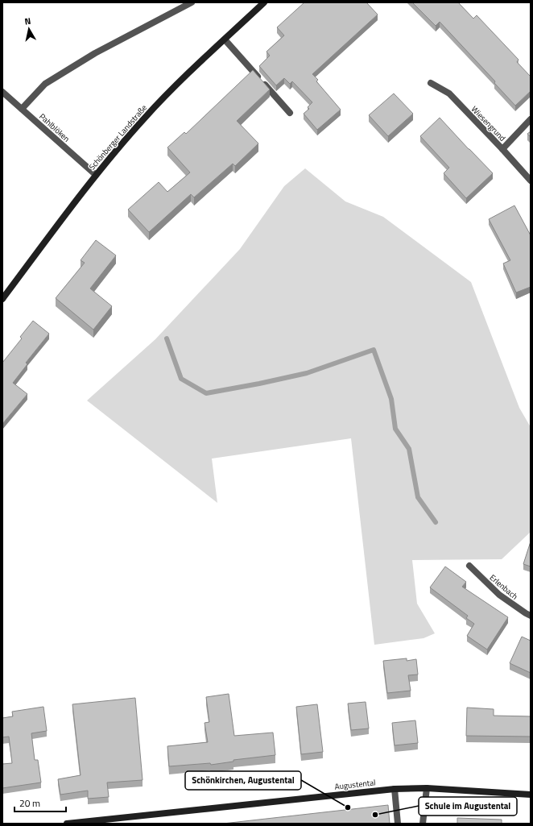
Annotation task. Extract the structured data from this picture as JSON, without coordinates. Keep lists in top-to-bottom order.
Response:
{
  "streets": {
    "street": [
      "Wiesengrund",
      "Pahlblöken",
      "Schönberger Landstraße",
      "Erlenbach",
      "Augustental"
    ]
  },
  "crossings": [
    ["Pahlblöken", "Schönberger Landstraße"]
  ],
  "places": ["Schönkirchen, Augustental", "Schule im Augustental"],
  "scale_bar": "20 m",
  "north": "top"
}
